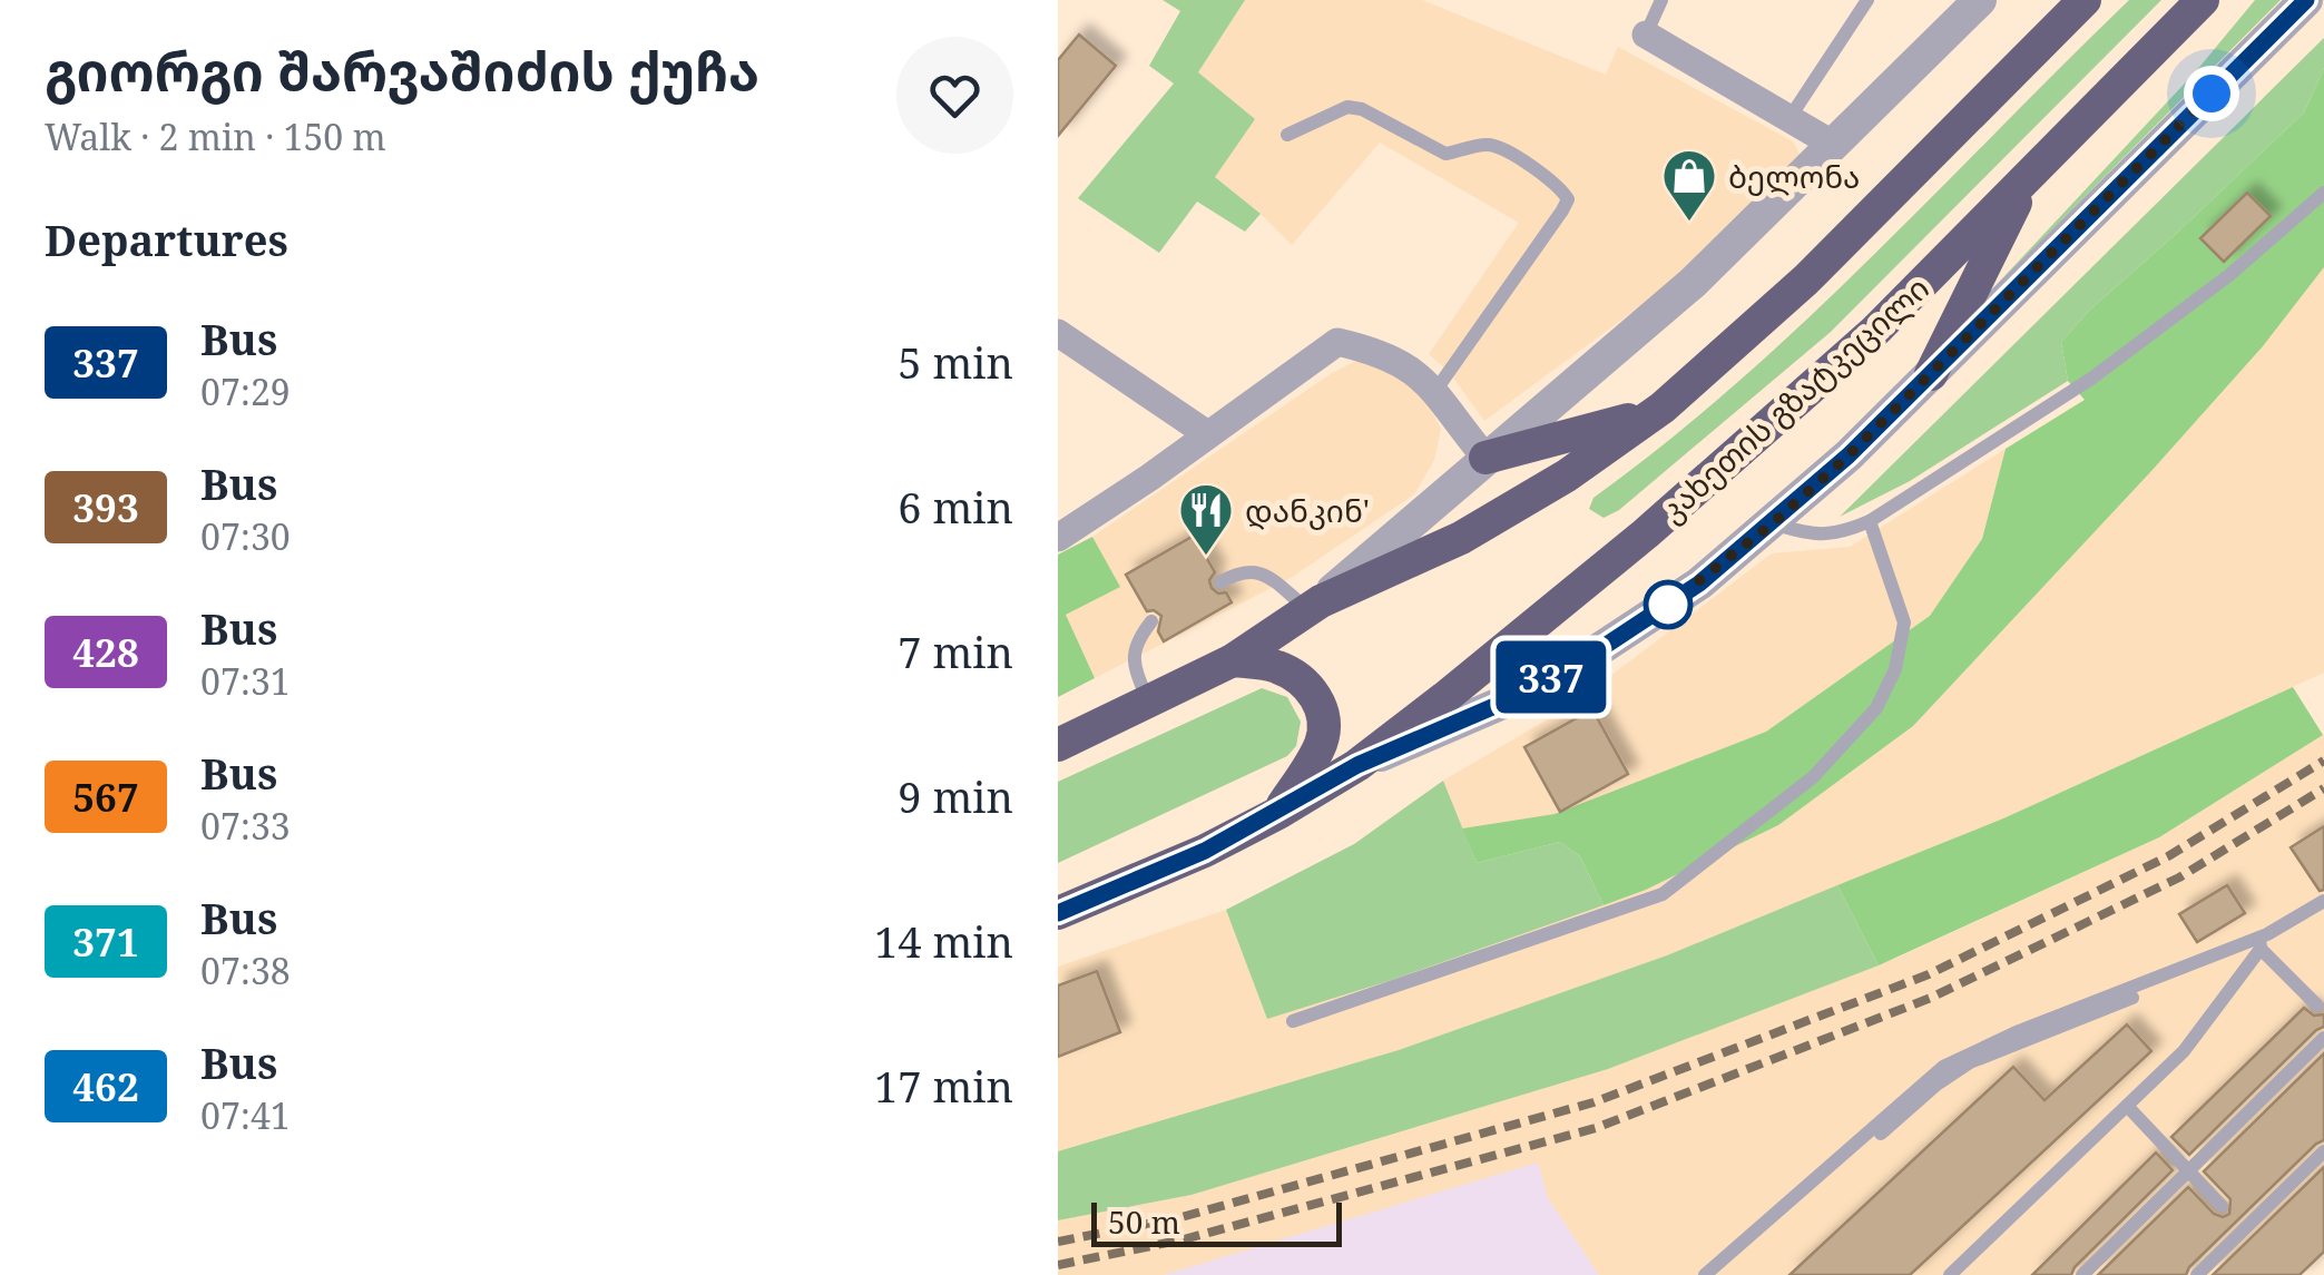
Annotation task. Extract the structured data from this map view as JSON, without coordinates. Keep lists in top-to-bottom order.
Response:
{
  "streets": {
    "highway": ["კახეთის გზატკეცილი"]
  },
  "places": {
    "shop": ["ბელონა"],
    "restaurant": ["დანკინ'"]
  },
  "lines": ["bus line 337"],
  "scale_bar": "50 m",
  "page": {
    "heading": [
      ["გიორგი შარვაშიძის ქუჩა", "Walk · 2 min · 150 m"],
      "Departures"
    ],
    "on_map": "337",
    "list": [
      {
        "mark": "337",
        "name": "Bus",
        "note": "07:29",
        "value": "5 min"
      },
      {
        "mark": "393",
        "name": "Bus",
        "note": "07:30",
        "value": "6 min"
      },
      {
        "mark": "428",
        "name": "Bus",
        "note": "07:31",
        "value": "7 min"
      },
      {
        "mark": "567",
        "name": "Bus",
        "note": "07:33",
        "value": "9 min"
      },
      {
        "mark": "371",
        "name": "Bus",
        "note": "07:38",
        "value": "14 min"
      },
      {
        "mark": "462",
        "name": "Bus",
        "note": "07:41",
        "value": "17 min"
      }
    ],
    "scale": "50 m"
  }
}
